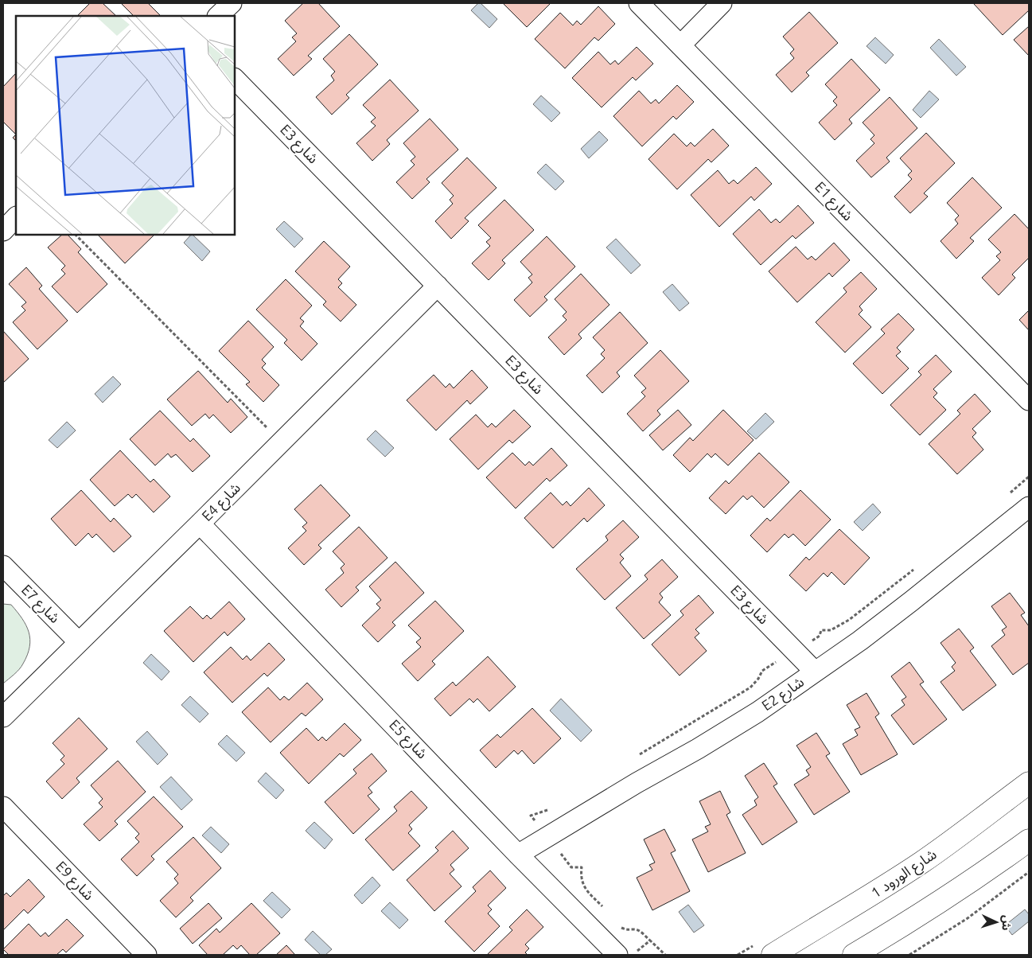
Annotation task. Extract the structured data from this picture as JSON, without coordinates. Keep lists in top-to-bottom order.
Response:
{
  "streets": {
    "street": [
      "E3 شارع",
      "E1 شارع",
      "E4 شارع",
      "E7 شارع",
      "E2 شارع",
      "E5 شارع",
      "شارع الورود 1",
      "E9 شارع"
    ]
  },
  "crossings": [
    ["E3 شارع", "E4 شارع"],
    ["E3 شارع", "E2 شارع"],
    ["E4 شارع", "E7 شارع"],
    ["E4 شارع", "E5 شارع"],
    ["E2 شارع", "E5 شارع"]
  ],
  "north": "right"
}
